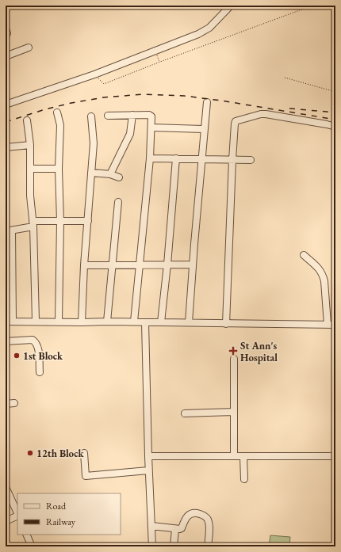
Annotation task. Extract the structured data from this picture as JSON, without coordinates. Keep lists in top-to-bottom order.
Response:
{
  "places": {
    "health": ["St Ann's Hospital"],
    "other": ["1st Block", "12th Block"]
  },
  "legend": ["Road", "Railway"]
}
